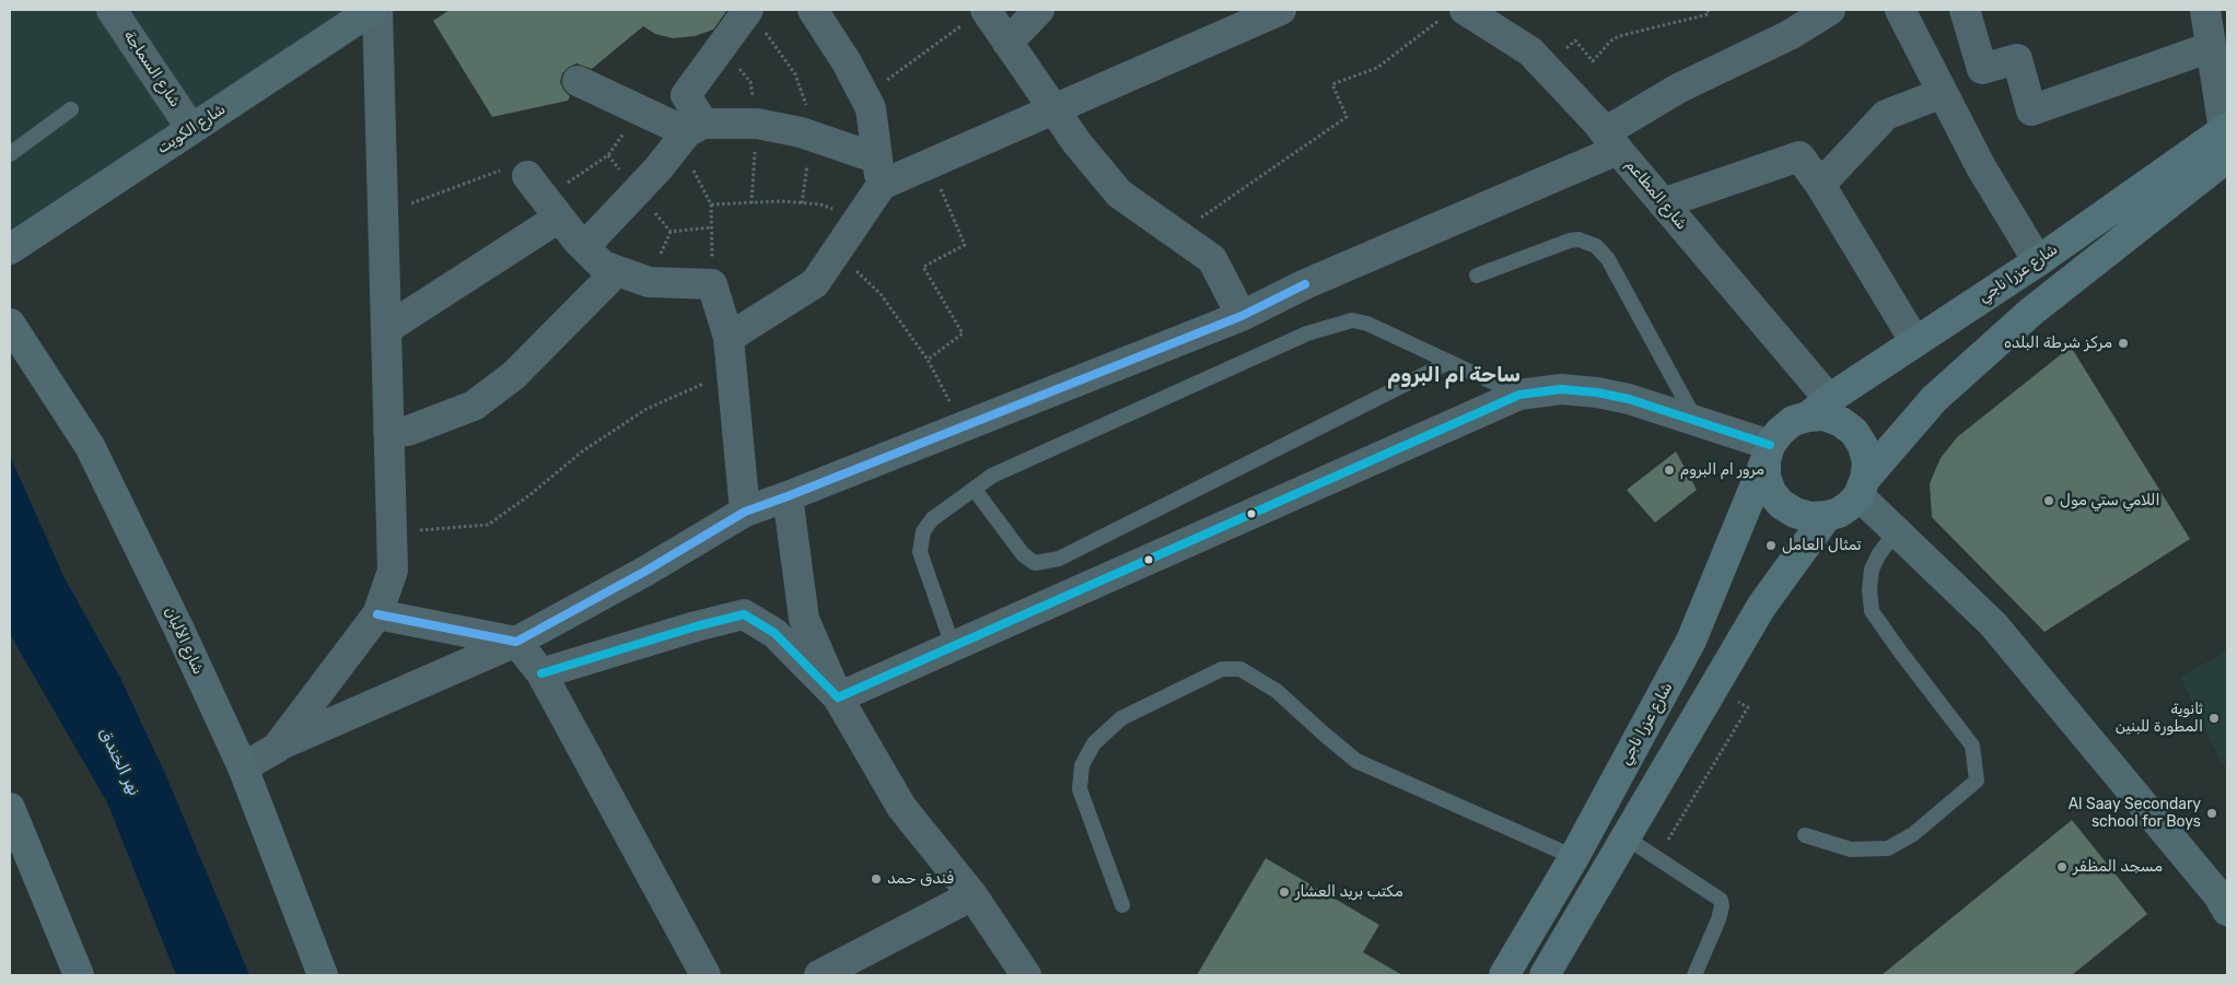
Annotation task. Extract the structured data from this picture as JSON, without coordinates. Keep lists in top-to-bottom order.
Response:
{
  "streets": {
    "main road": ["شارع الكويت", "شارع عزرا ناجي", "شارع الألبان"],
    "street": ["شارع السماجة", "شارع المطاعم"]
  },
  "crossings": [
    ["شارع السماجة", "شارع الكويت"],
    ["شارع المطاعم", "شارع عزرا ناجي"]
  ],
  "districts": ["ساحة ام البروم"],
  "water": ["نهر الخندق"],
  "places": [
    "مركز شرطة البلده",
    "مرور ام البروم",
    "اللامي ستي مول",
    "تمثال العامل",
    "ثانوية المطورة للبنين",
    "Al Saay Secondary school for Boys",
    "مسجد المظفر",
    "فندق حمد",
    "مكتب بريد العشار"
  ]
}
